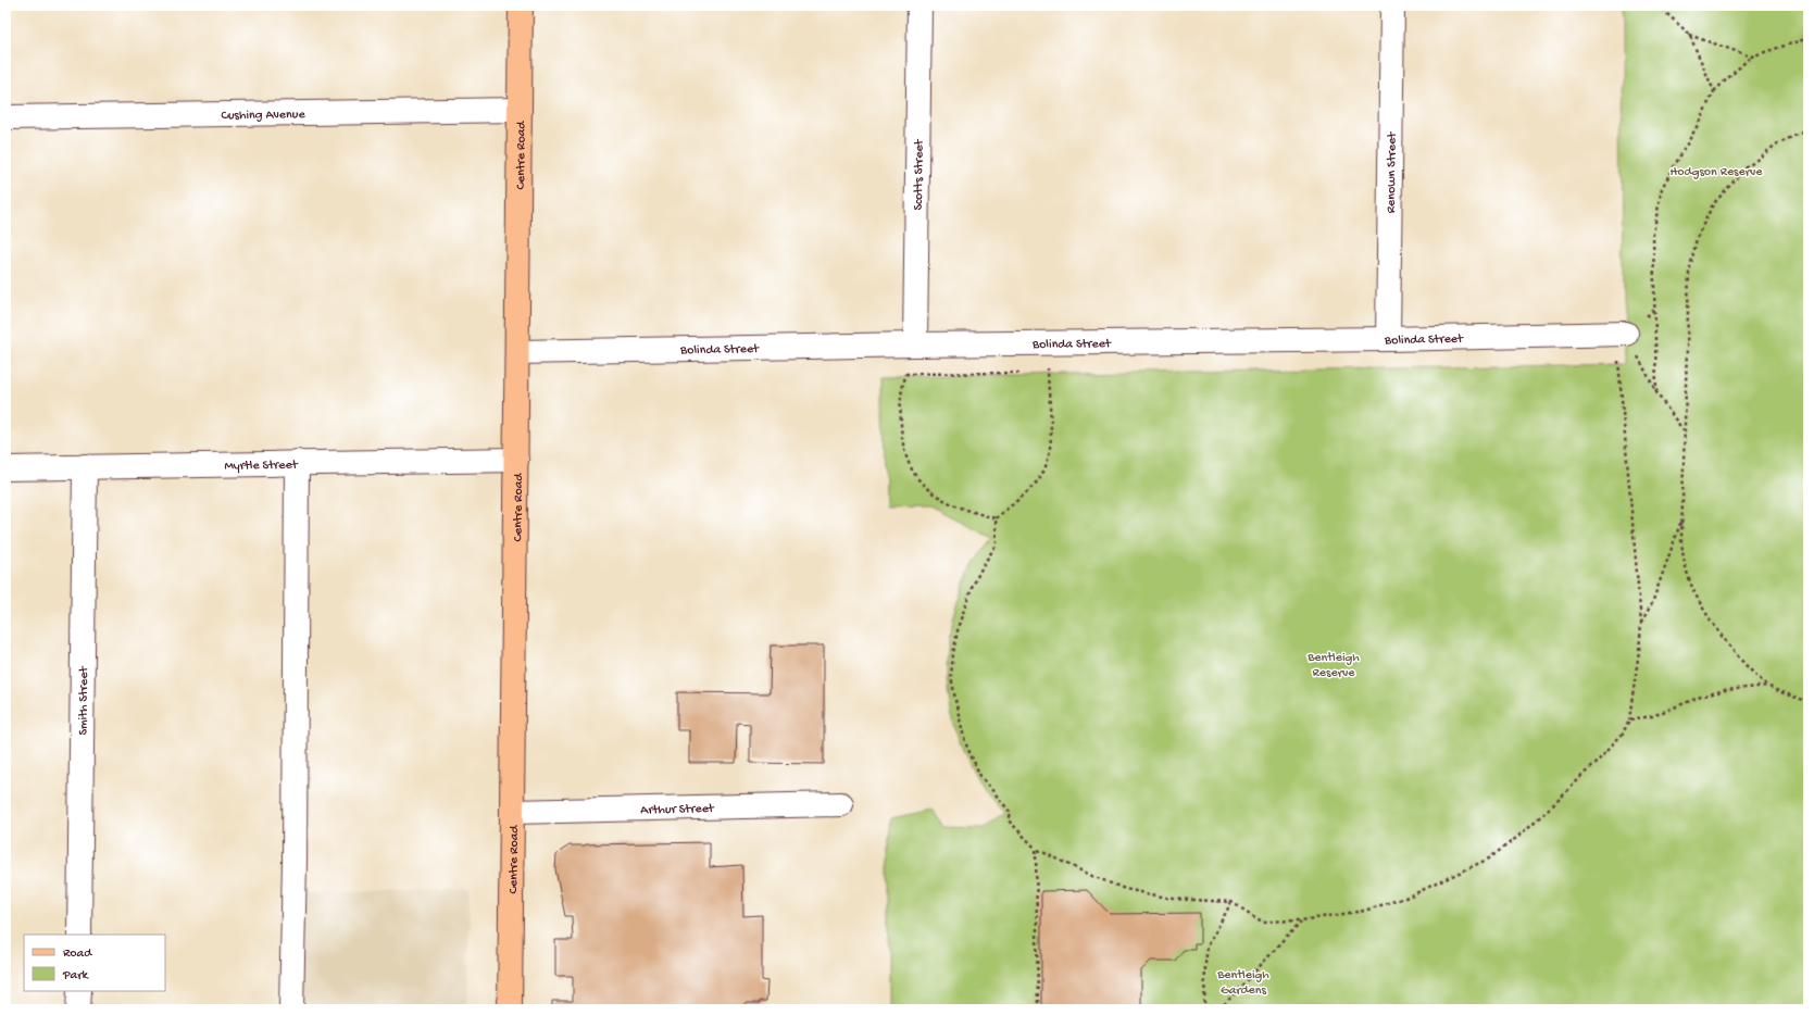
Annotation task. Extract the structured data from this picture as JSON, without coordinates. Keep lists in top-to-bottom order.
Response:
{
  "streets": {
    "main road": ["Centre Road"],
    "street": [
      "Cushing Avenue",
      "Renown Street",
      "Scotts Street",
      "Bolinda Street",
      "Myrtle Street",
      "Smith Street",
      "Arthur Street"
    ]
  },
  "crossings": [
    ["Cushing Avenue", "Centre Road"],
    ["Centre Road", "Bolinda Street"],
    ["Centre Road", "Myrtle Street"],
    ["Centre Road", "Arthur Street"],
    ["Renown Street", "Bolinda Street"],
    ["Scotts Street", "Bolinda Street"],
    ["Myrtle Street", "Smith Street"]
  ],
  "parks": ["Hodgson Reserve", "Bentleigh Reserve", "Bentleigh Gardens"],
  "legend": ["Road", "Park"]
}
